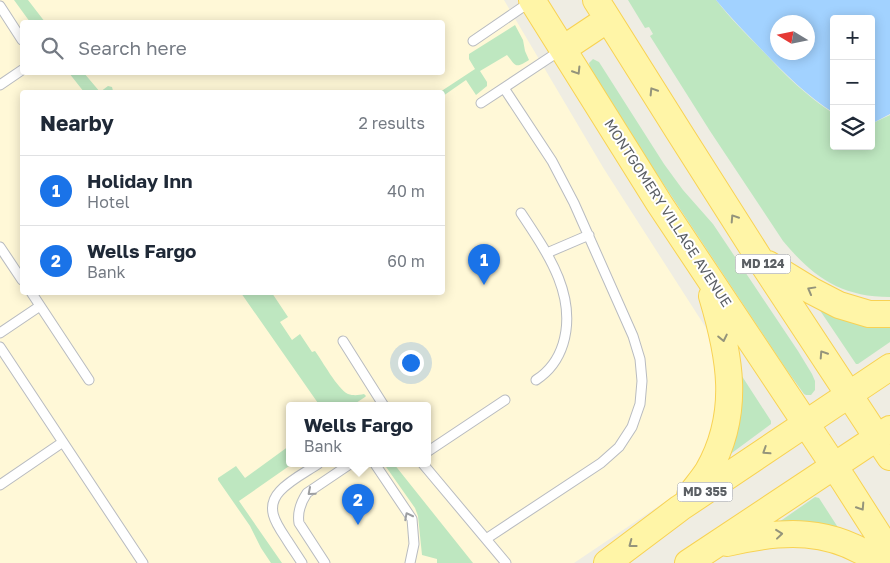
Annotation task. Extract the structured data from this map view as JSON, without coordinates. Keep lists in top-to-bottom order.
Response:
{
  "streets": {
    "main road": ["MONTGOMERY VILLAGE AVENUE", "MD 124", "MD 355"]
  },
  "crossings": [
    ["MONTGOMERY VILLAGE AVENUE", "MD 355"],
    ["MD 124", "MD 355"]
  ],
  "north": "left",
  "page": {
    "map_buttons": ["+", "−"],
    "search": "Search here",
    "heading": ["Nearby", "2 results"],
    "list": [
      {
        "mark": "1",
        "name": "Holiday Inn",
        "note": "Hotel",
        "value": "40 m"
      },
      {
        "mark": "2",
        "name": "Wells Fargo",
        "note": "Bank",
        "value": "60 m"
      }
    ],
    "pins": ["1", "2"],
    "popup": ["Wells Fargo", "Bank"]
  }
}
